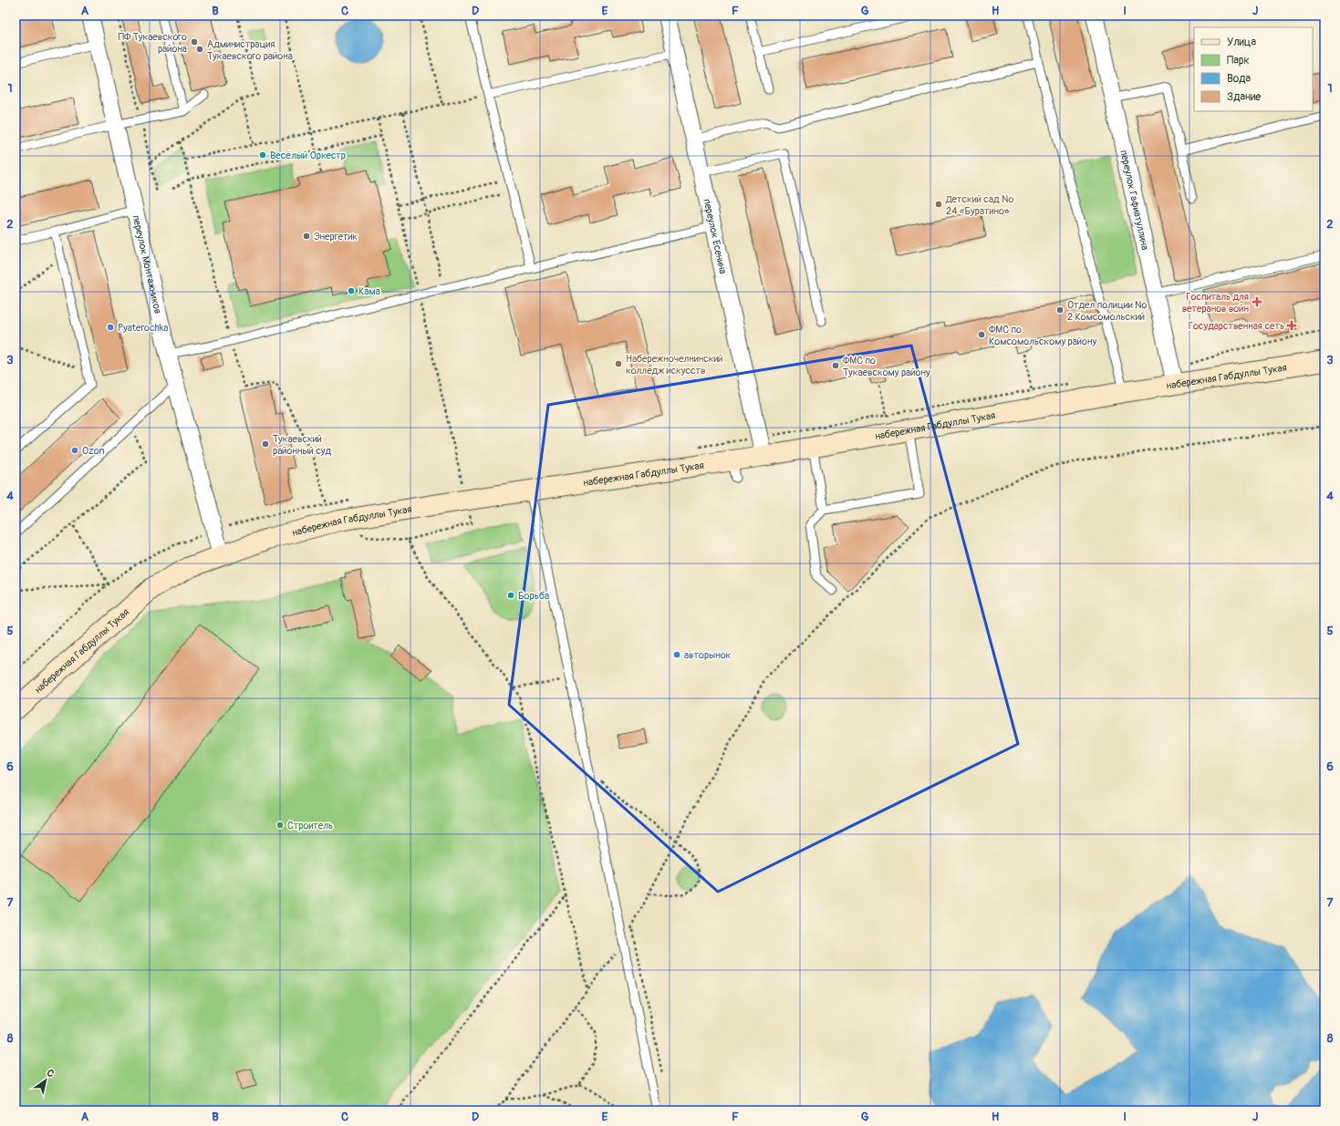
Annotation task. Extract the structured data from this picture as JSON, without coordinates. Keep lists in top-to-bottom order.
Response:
{
  "streets": {
    "main road": ["набережная Габдуллы Тукая"],
    "street": ["переулок Гафиатуллина", "переулок Есенина", "переулок Монтажников"]
  },
  "crossings": [
    ["переулок Гафиатуллина", "набережная Габдуллы Тукая"],
    ["переулок Есенина", "набережная Габдуллы Тукая"],
    ["переулок Монтажников", "набережная Габдуллы Тукая"]
  ],
  "places": {
    "other": [
      "ПФ Тукаевского района",
      "Администрация Тукаевского района",
      "Весёлый Оркестр",
      "Детский сад № 24 «Буратино»",
      "Энергетик",
      "Кама",
      "Отдел полиции № 2 Комсомольский",
      "Pyaterochka",
      "ФМС по Комсомольскому району",
      "Набережночелнинский колледж искусств",
      "ФМС по Тукаевскому району",
      "Тукаевский районный суд",
      "Ozon",
      "Борьба",
      "авторынок",
      "Строитель"
    ],
    "health": ["Госпиталь для ветеранов войн", "Государственная сеть"]
  },
  "legend": [
    "Улица",
    "Парк",
    "Вода",
    "Здание"
  ],
  "north": "top right",
  "grid": {
    "columns": [
      "A",
      "B",
      "C",
      "D",
      "E",
      "F",
      "G",
      "H",
      "I",
      "J"
    ],
    "rows": [
      "1",
      "2",
      "3",
      "4",
      "5",
      "6",
      "7",
      "8"
    ]
  }
}
